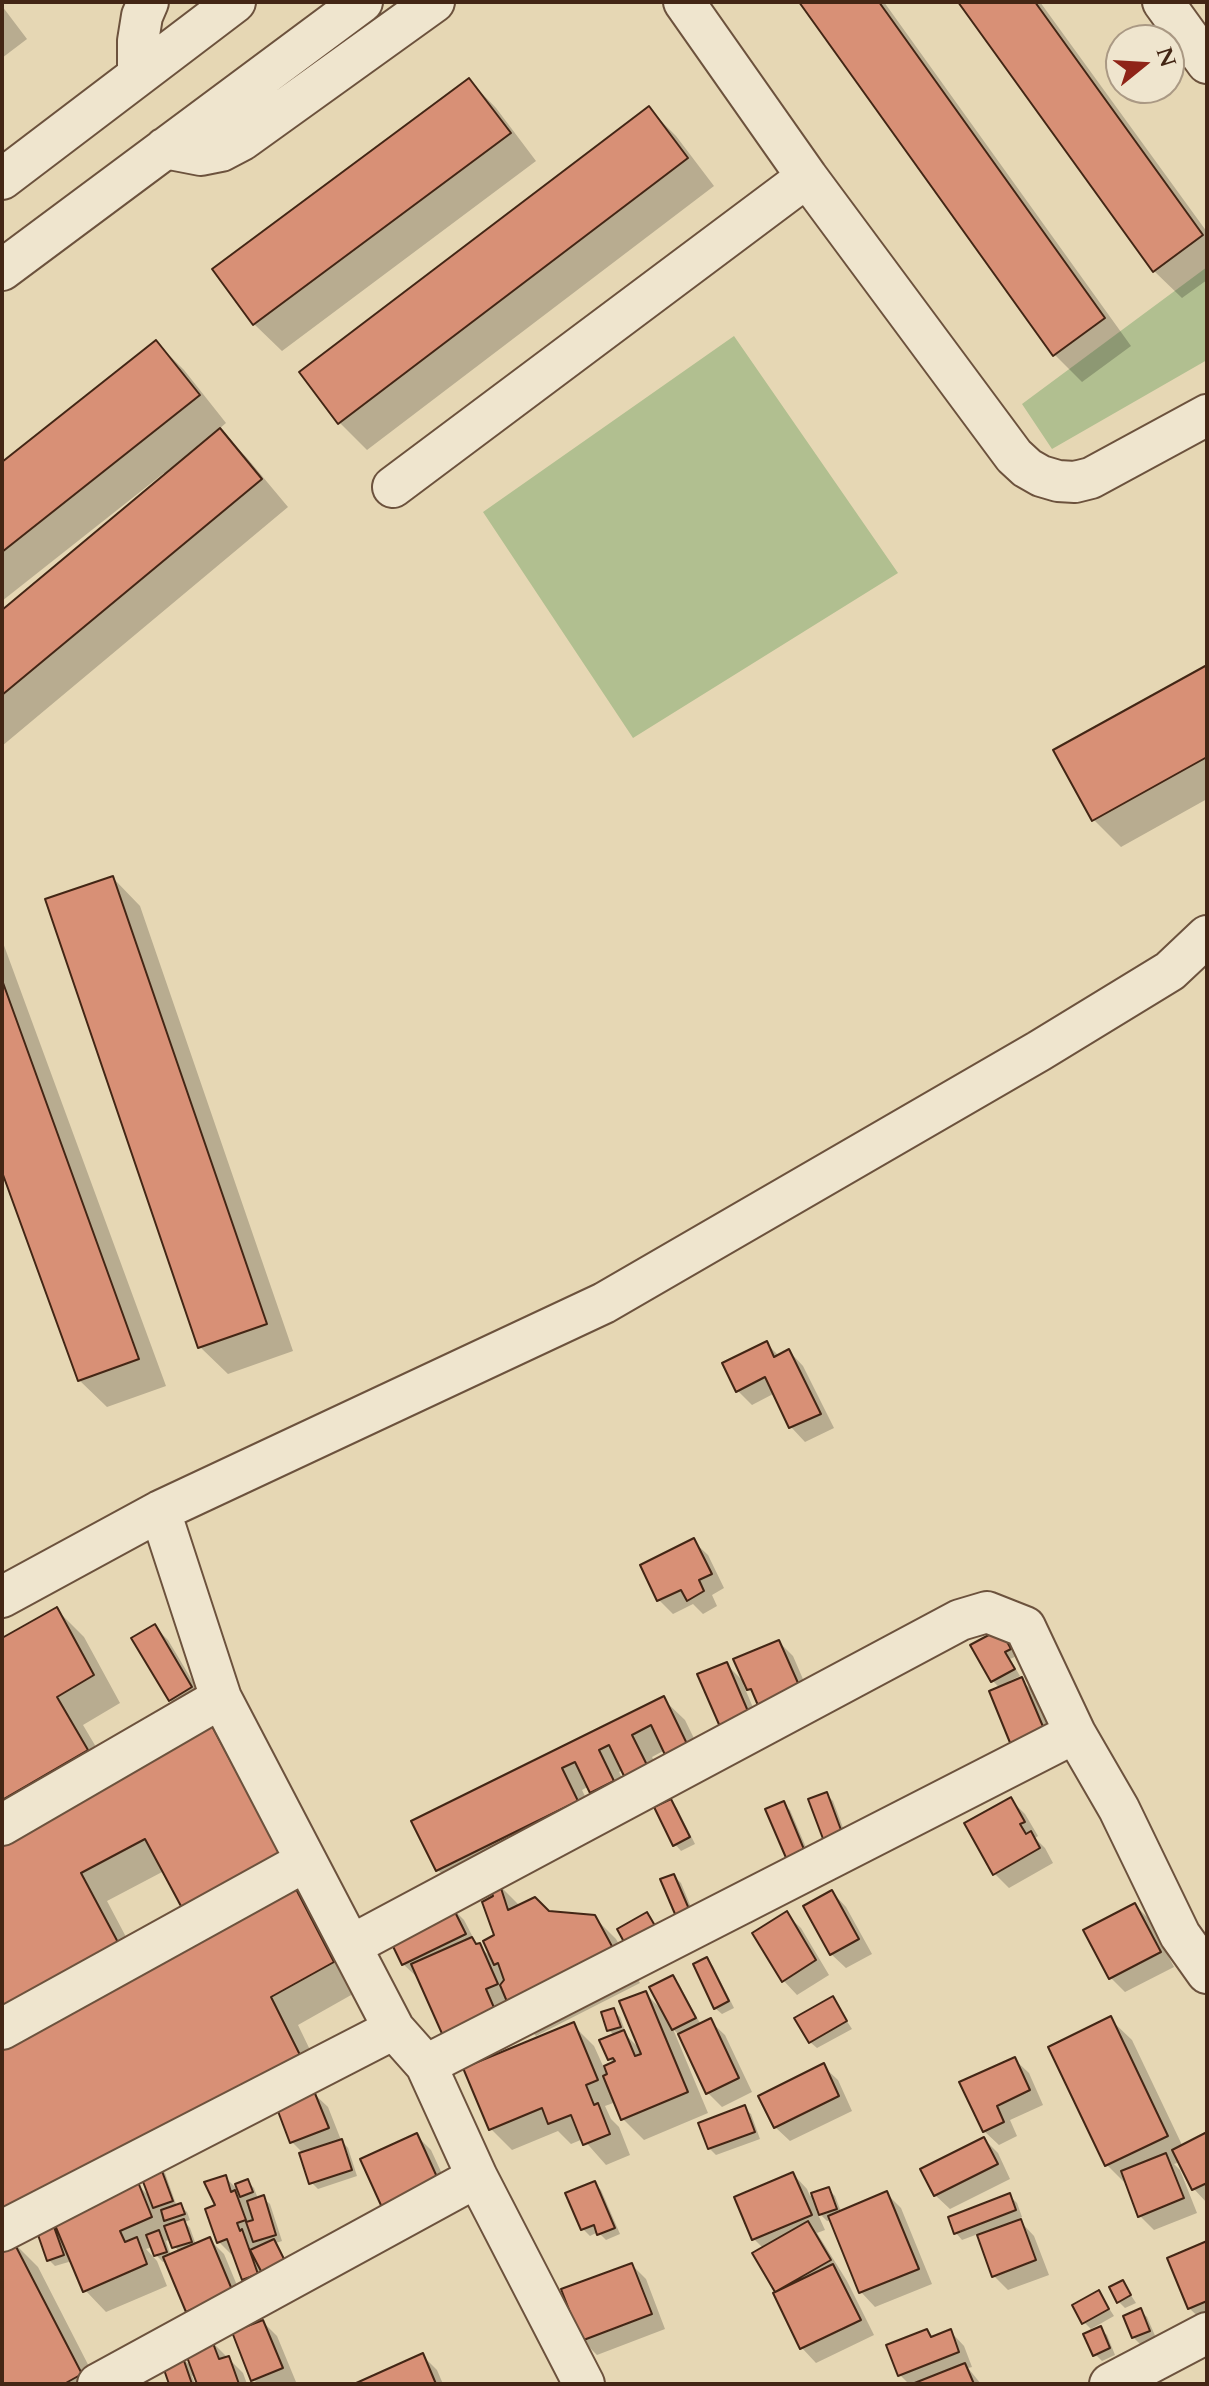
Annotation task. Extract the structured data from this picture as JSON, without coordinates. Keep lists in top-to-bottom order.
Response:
{
  "north": "right"
}
